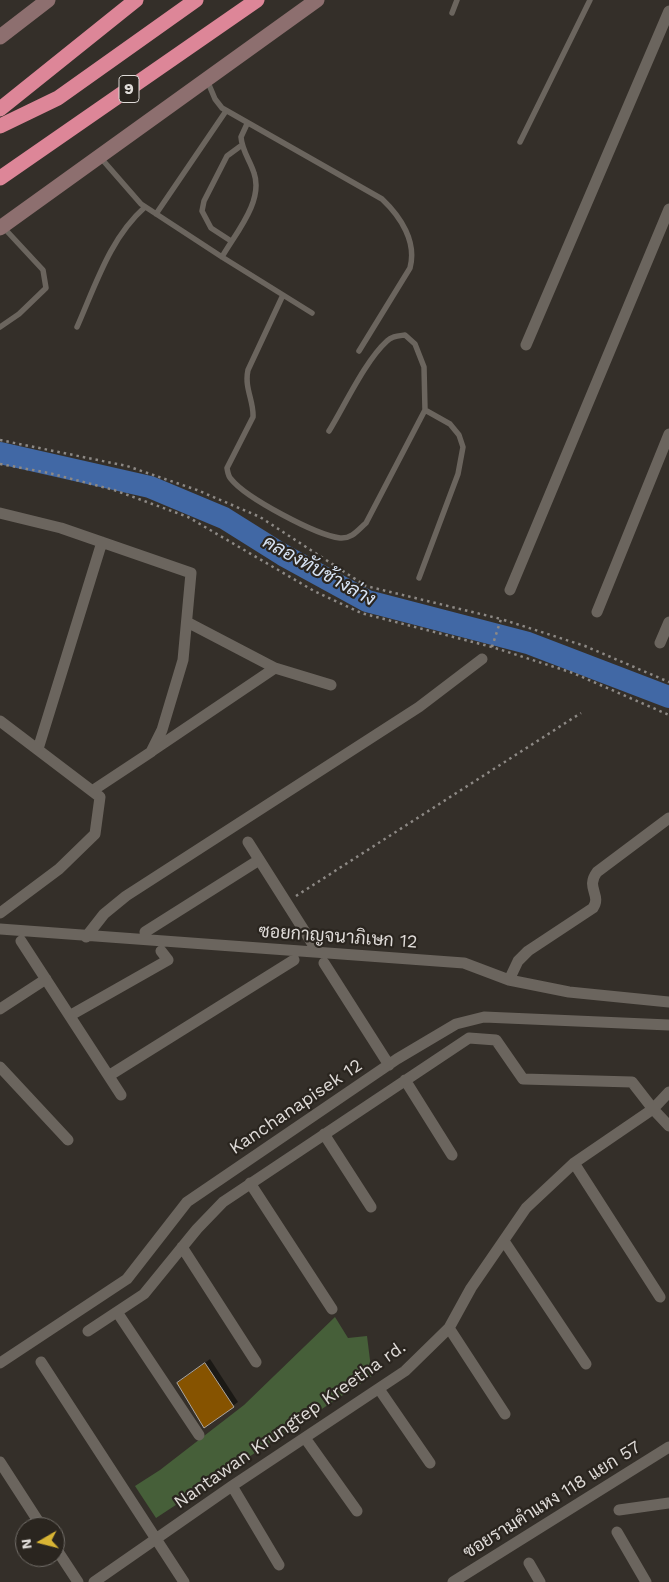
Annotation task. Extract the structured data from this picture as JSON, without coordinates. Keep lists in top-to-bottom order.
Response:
{
  "streets": {
    "highway": ["9"],
    "street": [
      "ซอยกาญจนาภิเษก 12",
      "Kanchanapisek 12",
      "Nantawan Krungtep Kreetha rd.",
      "ซอยรามคำแหง 118 แยก 57"
    ]
  },
  "water": ["คลองทับช้างล่าง"],
  "north": "left"
}
